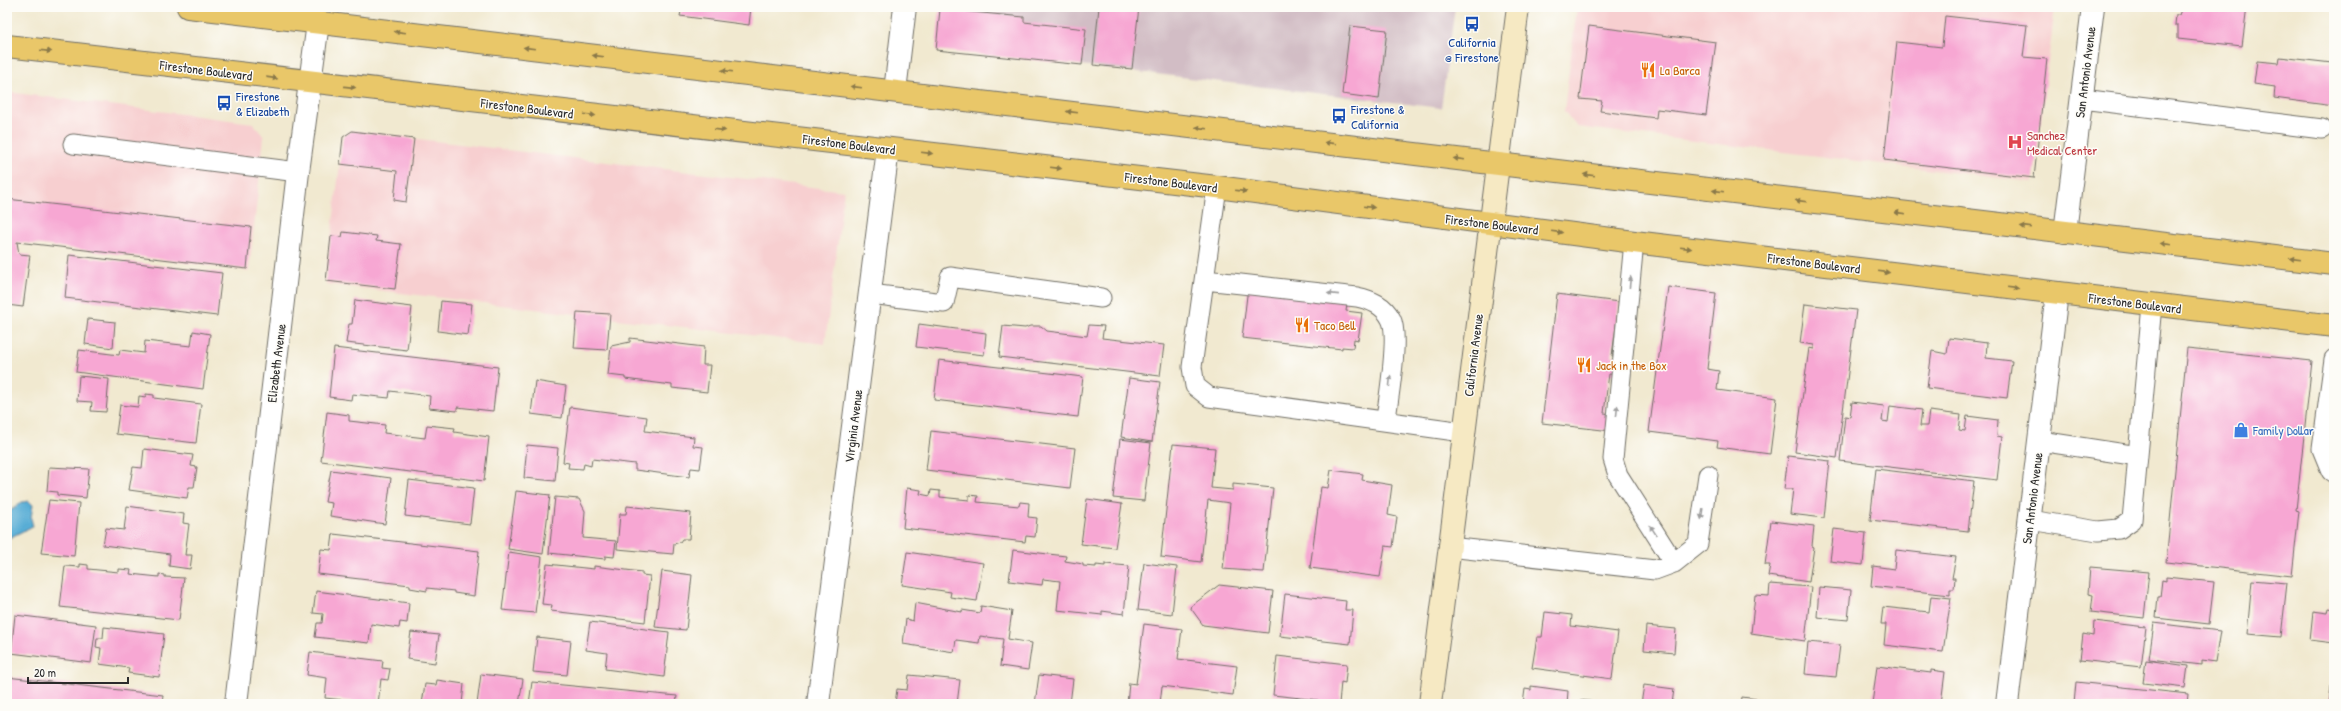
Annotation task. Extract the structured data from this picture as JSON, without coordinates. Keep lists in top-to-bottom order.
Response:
{
  "streets": {
    "main road": ["Firestone Boulevard", "California Avenue"],
    "street": ["San Antonio Avenue", "Elizabeth Avenue", "Virginia Avenue"]
  },
  "crossings": [
    ["Firestone Boulevard", "San Antonio Avenue"],
    ["Firestone Boulevard", "California Avenue"],
    ["Firestone Boulevard", "Elizabeth Avenue"],
    ["Firestone Boulevard", "Virginia Avenue"]
  ],
  "places": {
    "bus stop": ["California @ Firestone", "Firestone & Elizabeth", "Firestone & California"],
    "restaurant": ["La Barca", "Taco Bell", "Jack in the Box"],
    "hospital": ["Sanchez Medical Center"],
    "shop": ["Family Dollar"]
  },
  "scale_bar": "20 m"
}
